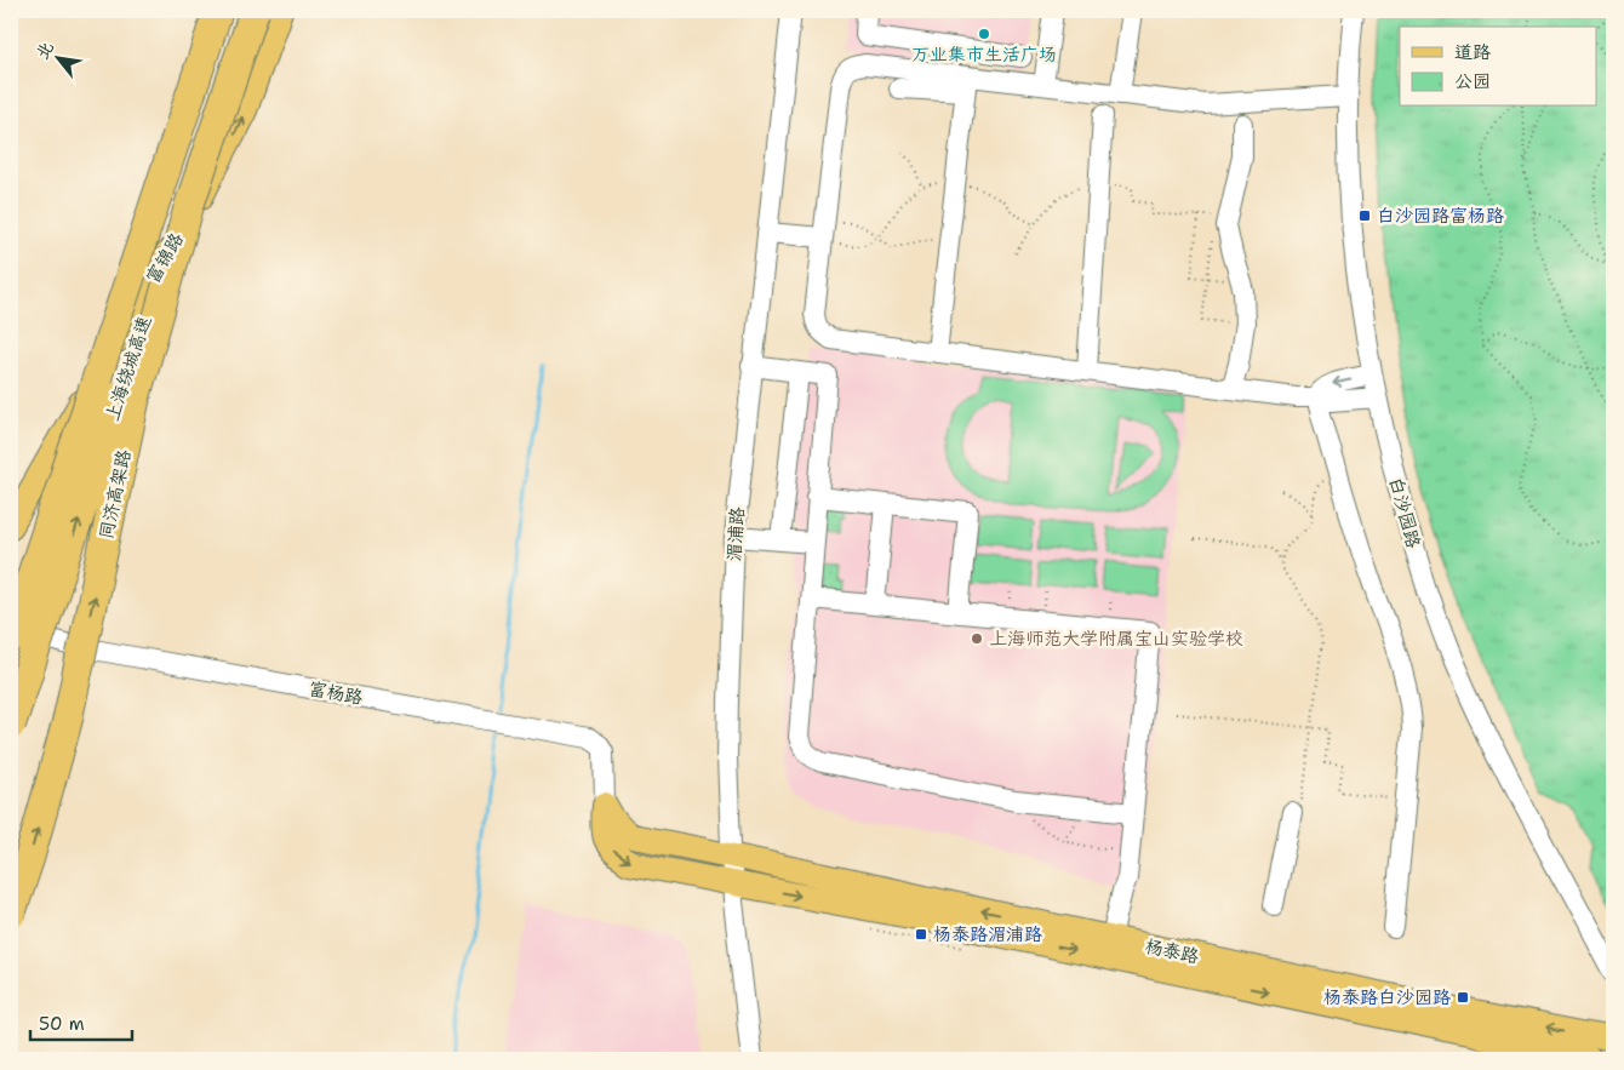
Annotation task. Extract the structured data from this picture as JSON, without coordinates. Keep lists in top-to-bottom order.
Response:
{
  "streets": {
    "highway": ["上海绕城高速", "同济高架路"],
    "main road": ["富锦路", "杨泰路"],
    "street": ["白沙园路", "湄浦路", "富杨路"]
  },
  "crossings": [
    ["湄浦路", "杨泰路"],
    ["富杨路", "杨泰路"]
  ],
  "one_way": ["富锦路"],
  "places": {
    "other": ["万业集市生活广场", "上海师范大学附属宝山实验学校"],
    "transit": ["白沙园路富杨路", "杨泰路湄浦路", "杨泰路白沙园路"]
  },
  "legend": ["道路", "公园"],
  "scale_bar": "50 m",
  "north": "top left"
}
